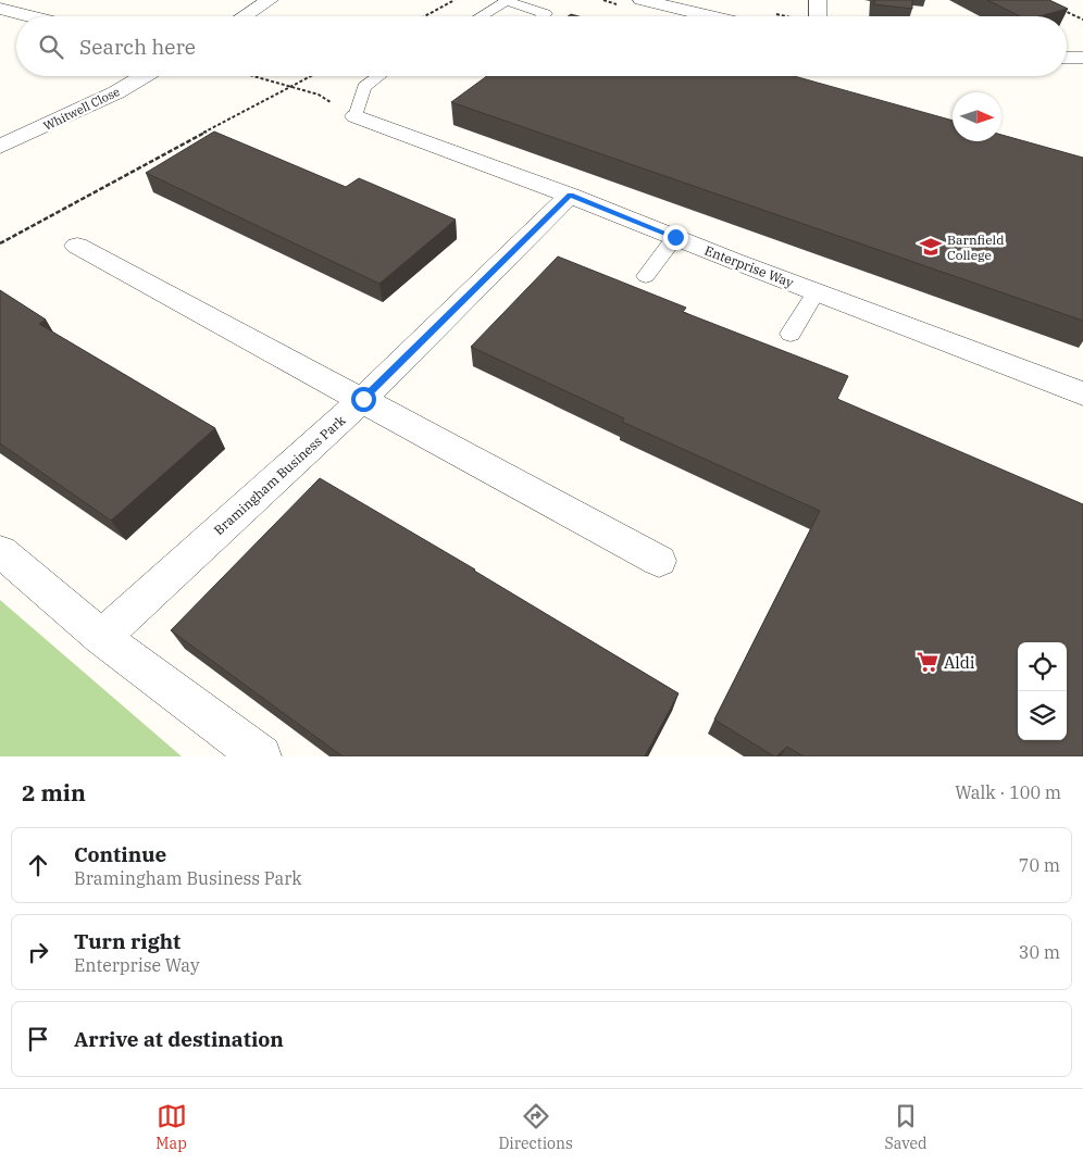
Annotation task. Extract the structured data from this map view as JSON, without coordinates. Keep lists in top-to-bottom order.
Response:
{
  "streets": {
    "street": ["Whitwell Close", "Enterprise Way", "Bramingham Business Park"]
  },
  "crossings": [
    ["Enterprise Way", "Bramingham Business Park"]
  ],
  "places": {
    "school or university": ["Barnfield College"],
    "supermarket": ["Aldi"]
  },
  "north": "right",
  "page": {
    "search": "Search here",
    "heading": ["2 min", "Walk · 100 m"],
    "list": [
      ["Continue", "Bramingham Business Park", "70 m"],
      ["Turn right", "Enterprise Way", "30 m"],
      "Arrive at destination"
    ],
    "nav": ["Map", "Directions", "Saved"]
  }
}
